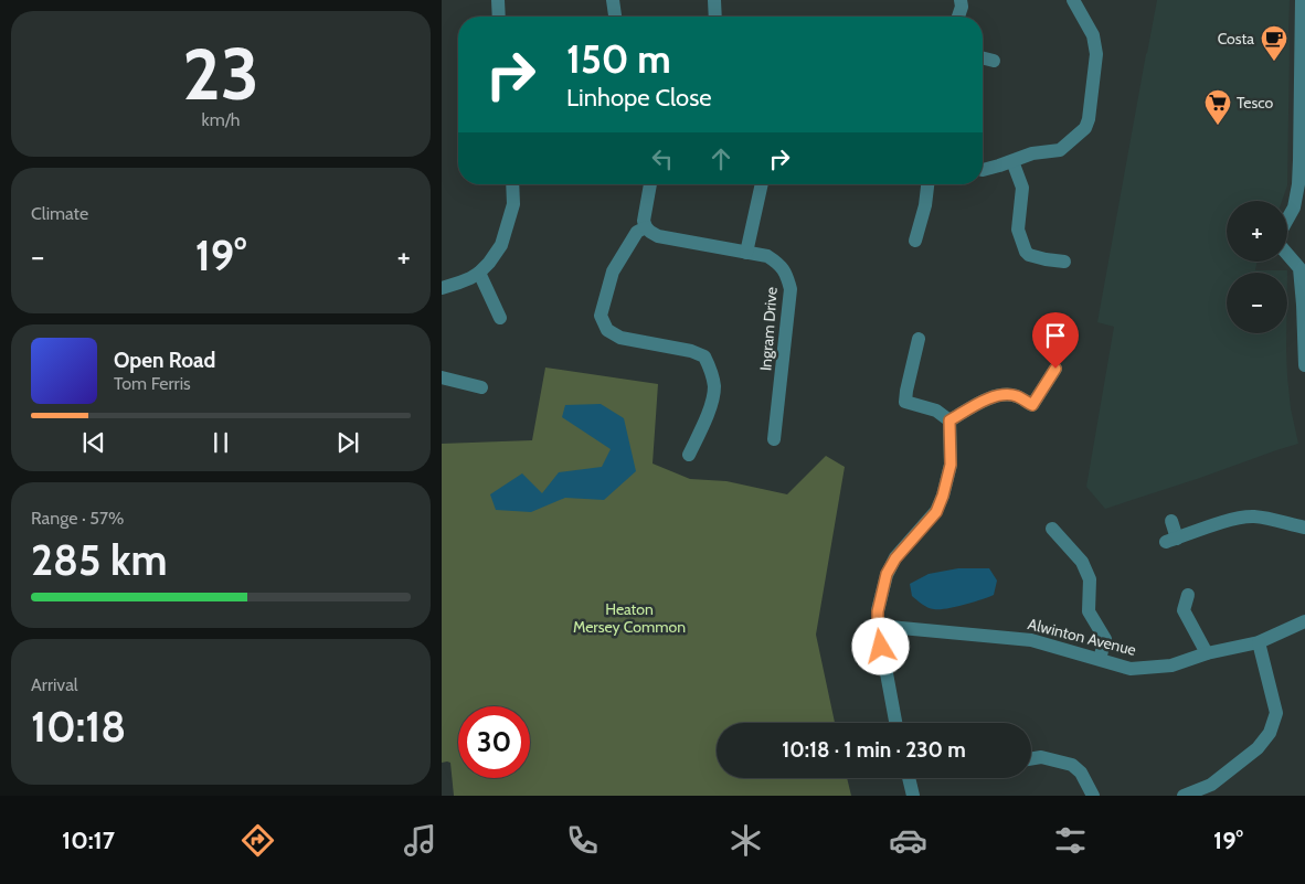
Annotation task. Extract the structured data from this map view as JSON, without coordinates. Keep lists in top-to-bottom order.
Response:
{
  "streets": {
    "street": ["Ingram Drive", "Alwinton Avenue"]
  },
  "parks": ["Heaton Mersey Common"],
  "places": {
    "cafe": ["Costa"],
    "supermarket": ["Tesco"]
  },
  "page": {
    "tile": [
      ["23", "km/h"],
      "Climate",
      ["Range · 57%", "285 km"],
      ["Arrival", "10:18"]
    ],
    "turn": ["150 m", "Linhope Close"],
    "map_buttons": ["+", "−"],
    "heat": ["−", "19°", "+"],
    "song": ["Open Road", "Tom Ferris"],
    "limit": "30",
    "trip": "10:18 · 1 min · 230 m",
    "tabs": ["10:17", "19°"]
  }
}
